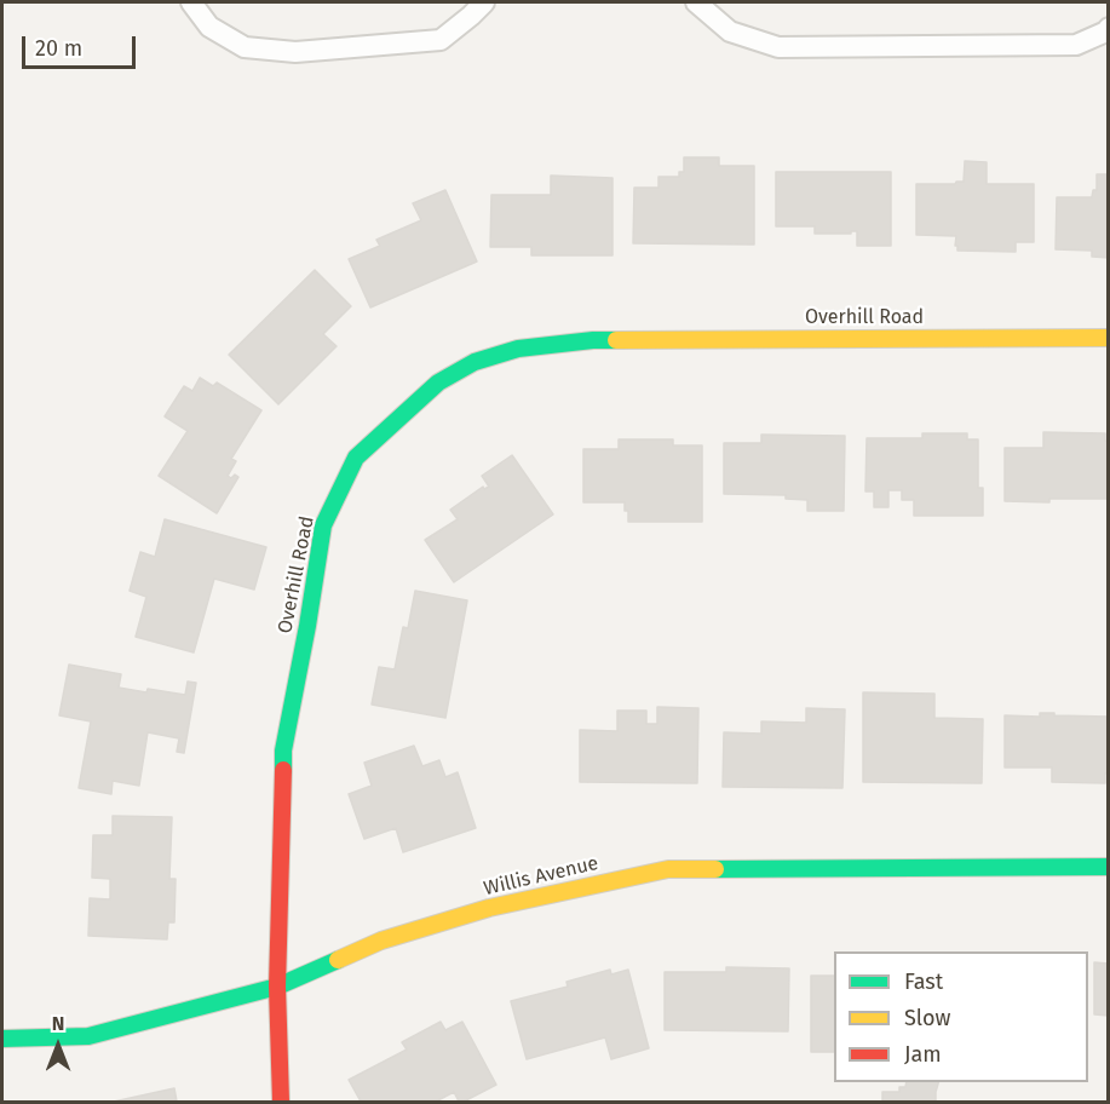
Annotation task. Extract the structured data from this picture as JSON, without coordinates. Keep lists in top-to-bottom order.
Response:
{
  "streets": {
    "street": ["Overhill Road", "Willis Avenue"]
  },
  "crossings": [
    ["Overhill Road", "Willis Avenue"]
  ],
  "legend": ["Fast", "Slow", "Jam"],
  "scale_bar": "20 m",
  "north": "top"
}
